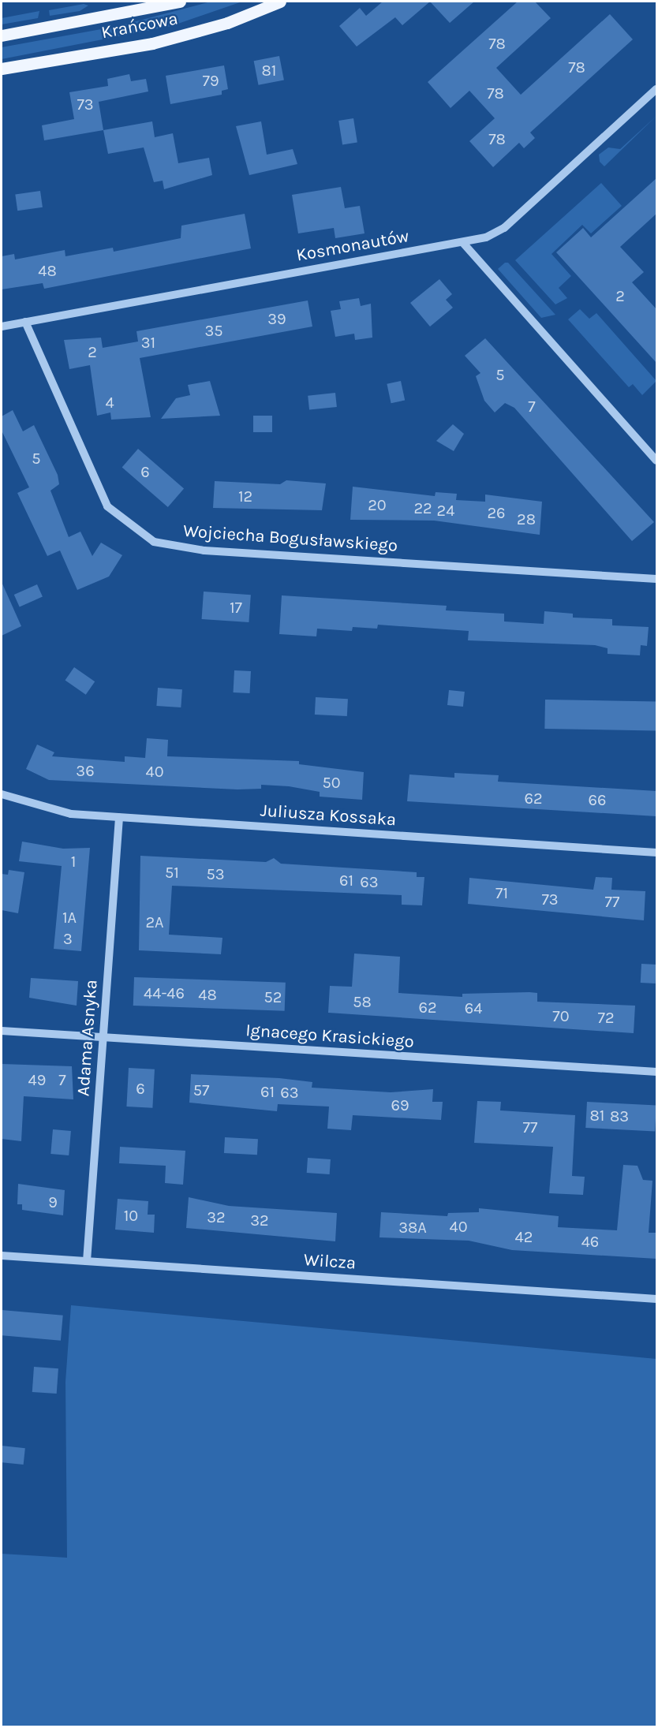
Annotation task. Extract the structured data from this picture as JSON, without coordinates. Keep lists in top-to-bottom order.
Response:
{
  "streets": {
    "main road": ["Krańcowa"],
    "street": [
      "Kosmonautów",
      "Wojciecha Bogusławskiego",
      "Juliusza Kossaka",
      "Ignacego Krasickiego",
      "Adama Asnyka",
      "Wilcza"
    ]
  },
  "crossings": [
    ["Kosmonautów", "Wojciecha Bogusławskiego"],
    ["Juliusza Kossaka", "Adama Asnyka"],
    ["Ignacego Krasickiego", "Adama Asnyka"],
    ["Adama Asnyka", "Wilcza"]
  ],
  "house_numbers": [
    "78",
    "78",
    "81",
    "79",
    "78",
    "73",
    "78",
    "48",
    "2",
    "39",
    "35",
    "31",
    "2",
    "5",
    "4",
    "7",
    "5",
    "6",
    "12",
    "20",
    "22",
    "24",
    "26",
    "28",
    "17",
    "36",
    "40",
    "50",
    "62",
    "66",
    "1",
    "51",
    "53",
    "61",
    "63",
    "71",
    "73",
    "77",
    "1A",
    "2A",
    "3",
    "44-46",
    "48",
    "52",
    "58",
    "62",
    "64",
    "70",
    "72",
    "49",
    "7",
    "6",
    "57",
    "61",
    "63",
    "69",
    "81",
    "83",
    "77",
    "9",
    "10",
    "32",
    "32",
    "40",
    "38A",
    "42",
    "46"
  ]
}
